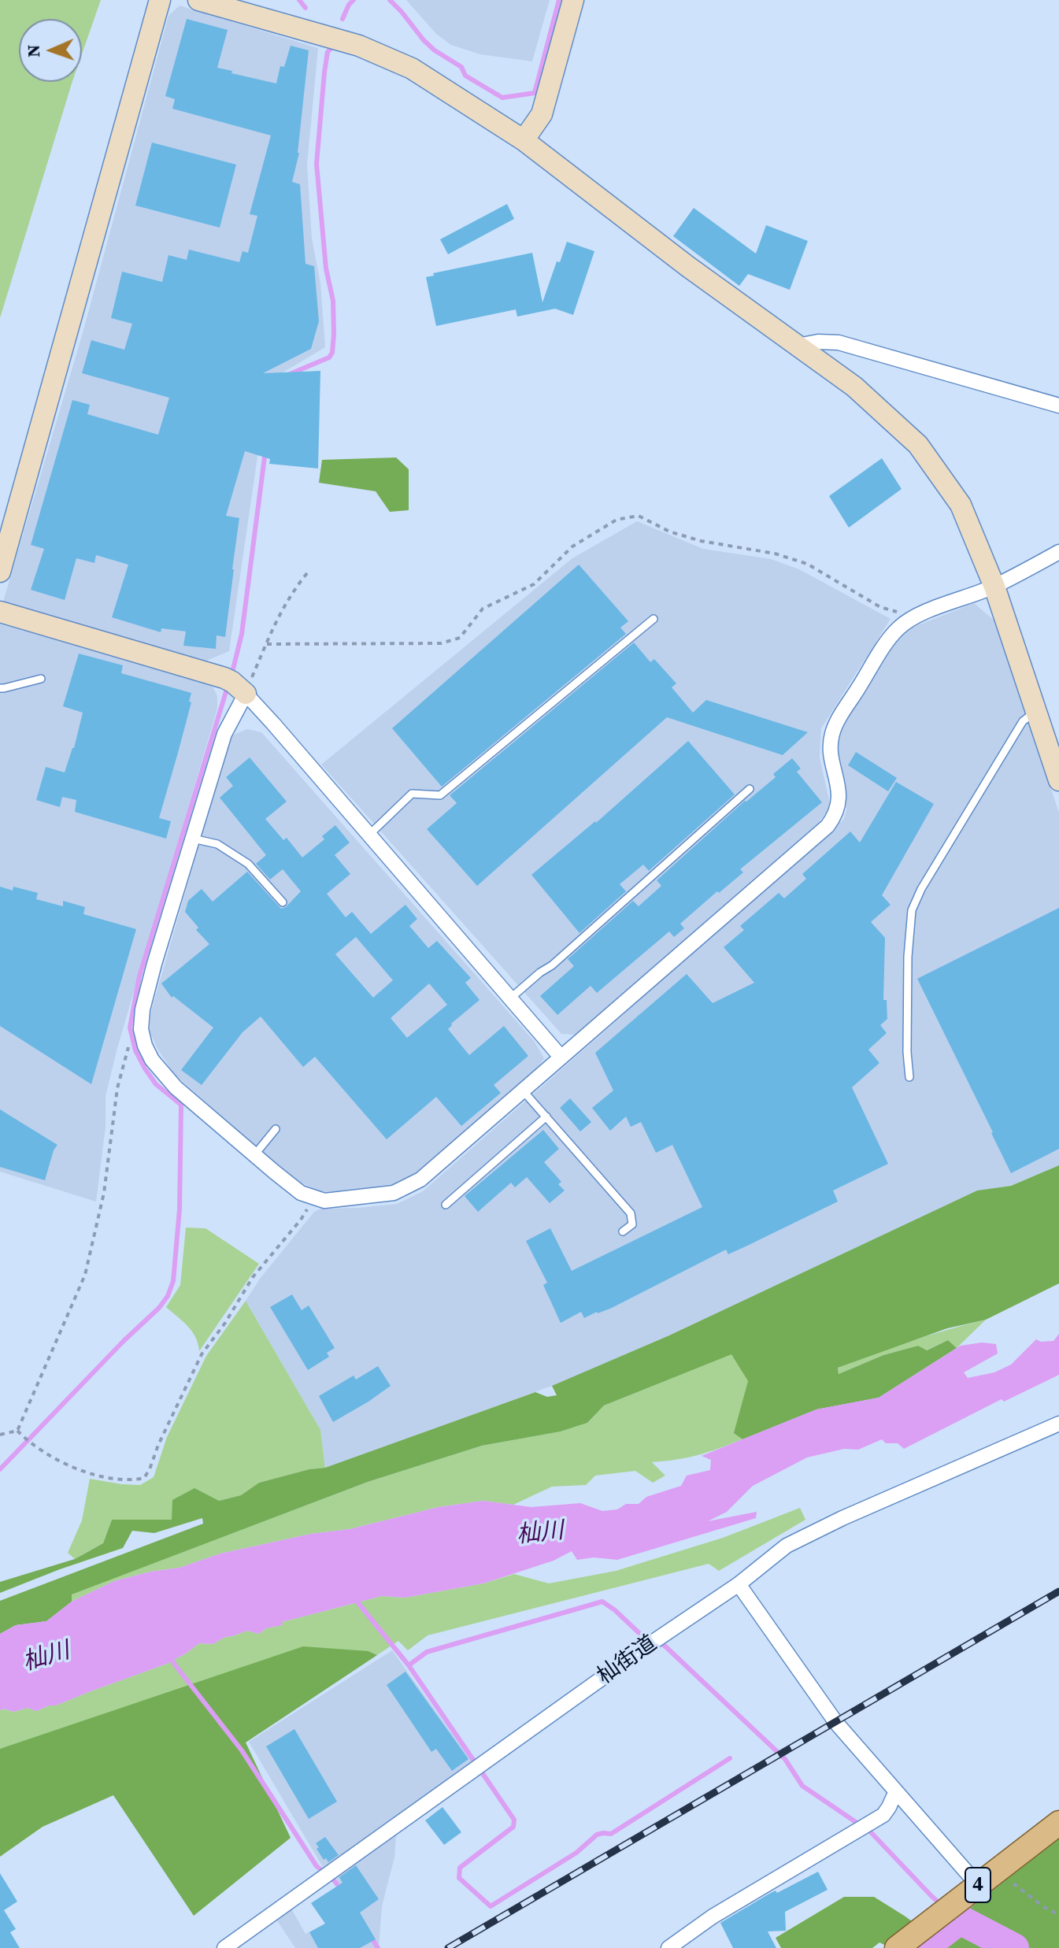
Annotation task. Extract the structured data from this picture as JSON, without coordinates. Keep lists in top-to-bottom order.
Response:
{
  "streets": {
    "main road": ["4"],
    "street": ["杣街道"]
  },
  "water": ["杣川"],
  "north": "left"
}
